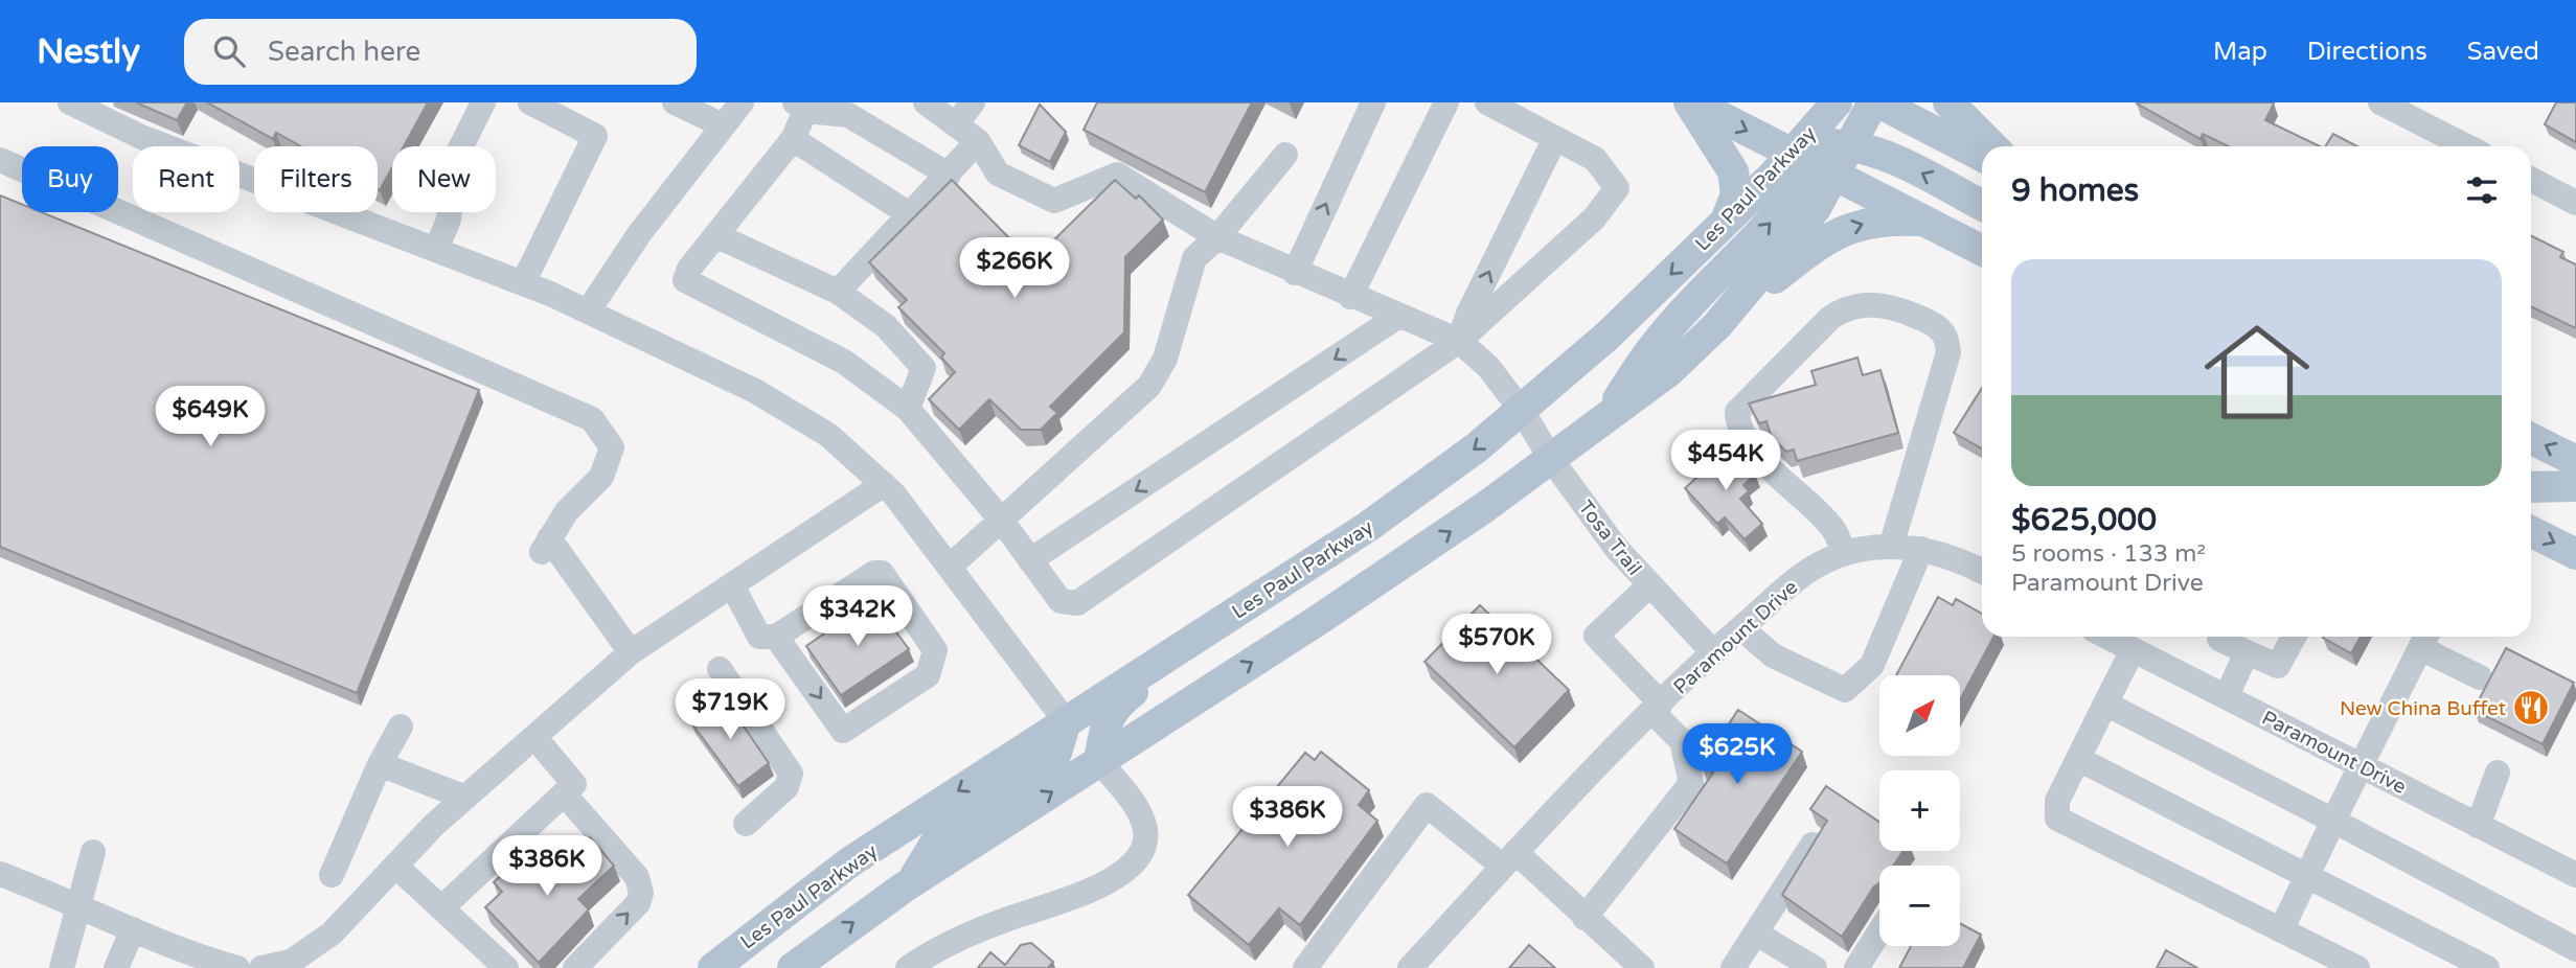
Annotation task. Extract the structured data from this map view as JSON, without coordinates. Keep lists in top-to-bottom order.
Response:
{
  "streets": {
    "main road": ["Les Paul Parkway"],
    "street": ["Tosa Trail", "Paramount Drive"]
  },
  "crossings": [
    ["Les Paul Parkway", "Tosa Trail"],
    ["Tosa Trail", "Paramount Drive"]
  ],
  "places": {
    "restaurant": ["New China Buffet"]
  },
  "north": "top right",
  "page": {
    "header": "Nestly",
    "search": "Search here",
    "nav": ["Map", "Directions", "Saved"],
    "chip": [
      "Buy",
      "Rent",
      "Filters",
      "New"
    ],
    "heading": "9 homes",
    "list": [
      {
        "name": "$625,000",
        "note": "5 rooms · 133 m² · Paramount Drive"
      }
    ],
    "price": [
      "$266K",
      "$649K",
      "$454K",
      "$342K",
      "$570K",
      "$719K",
      "$625K",
      "$386K",
      "$386K"
    ],
    "map_buttons": ["+", "−"]
  }
}
